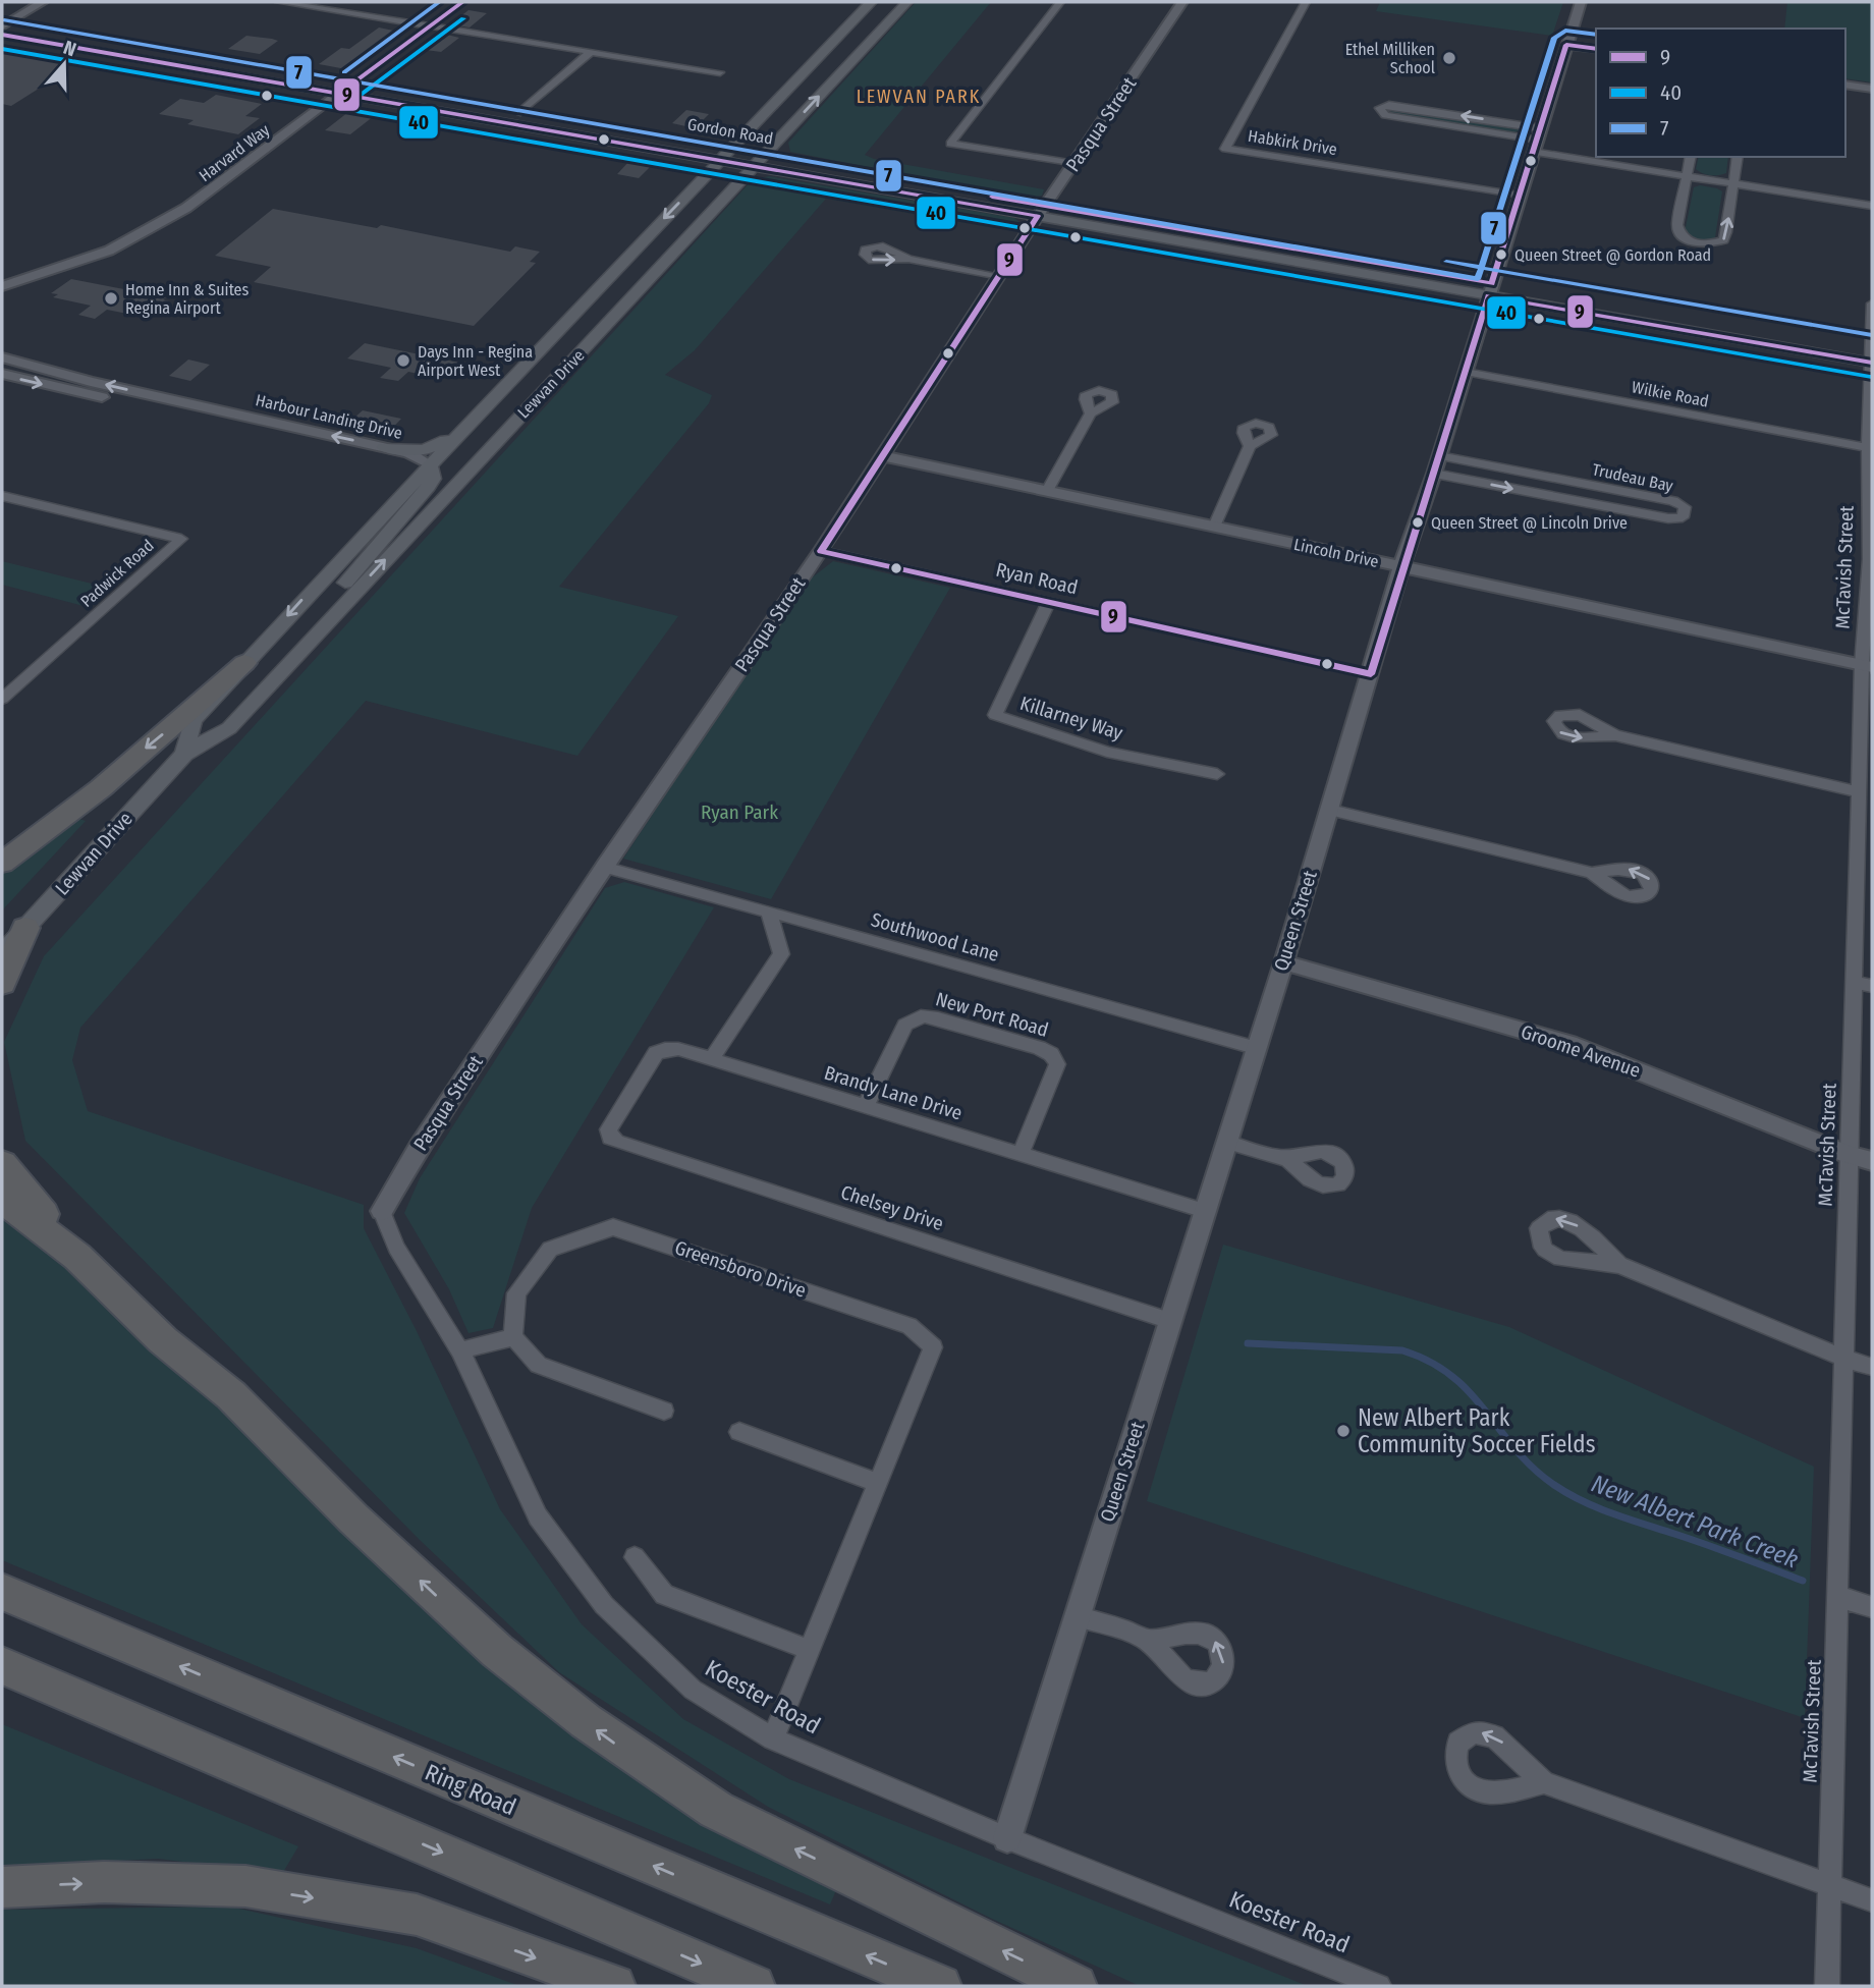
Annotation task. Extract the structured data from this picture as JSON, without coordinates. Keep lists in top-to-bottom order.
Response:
{
  "streets": {
    "highway": ["Ring Road"],
    "main road": ["Gordon Road", "Lewvan Drive"],
    "street": [
      "Pasqua Street",
      "Habkirk Drive",
      "Harvard Way",
      "Wilkie Road",
      "Harbour Landing Drive",
      "Trudeau Bay",
      "Lincoln Drive",
      "McTavish Street",
      "Padwick Road",
      "Ryan Road",
      "Killarney Way",
      "Queen Street",
      "Southwood Lane",
      "New Port Road",
      "Groome Avenue",
      "Brandy Lane Drive",
      "Chelsey Drive",
      "Greensboro Drive",
      "Koester Road"
    ]
  },
  "crossings": [
    ["Pasqua Street", "Gordon Road"],
    ["Pasqua Street", "Lincoln Drive"],
    ["Pasqua Street", "Ryan Road"],
    ["Pasqua Street", "Southwood Lane"],
    ["Pasqua Street", "Koester Road"],
    ["Gordon Road", "Harvard Way"],
    ["Gordon Road", "Lewvan Drive"],
    ["Gordon Road", "McTavish Street"],
    ["Gordon Road", "Queen Street"],
    ["Habkirk Drive", "Queen Street"],
    ["Lewvan Drive", "Harbour Landing Drive"],
    ["Wilkie Road", "McTavish Street"],
    ["Wilkie Road", "Queen Street"],
    ["Trudeau Bay", "Queen Street"],
    ["Lincoln Drive", "McTavish Street"],
    ["Lincoln Drive", "Queen Street"],
    ["McTavish Street", "Groome Avenue"],
    ["Ryan Road", "Killarney Way"],
    ["Ryan Road", "Queen Street"],
    ["Queen Street", "Southwood Lane"],
    ["Queen Street", "Groome Avenue"],
    ["Queen Street", "Brandy Lane Drive"],
    ["Queen Street", "Chelsey Drive"],
    ["Queen Street", "Koester Road"],
    ["New Port Road", "Brandy Lane Drive"],
    ["Brandy Lane Drive", "Chelsey Drive"],
    ["Greensboro Drive", "Koester Road"]
  ],
  "districts": ["LEWVAN PARK"],
  "water": ["New Albert Park Creek"],
  "parks": ["Ryan Park"],
  "places": [
    "Ethel Milliken School",
    "Queen Street @ Gordon Road",
    "Home Inn & Suites Regina Airport",
    "Days Inn - Regina Airport West",
    "Queen Street @ Lincoln Drive",
    "New Albert Park Community Soccer Fields"
  ],
  "lines": ["transit line 9", "transit line 7", "transit line 40"],
  "legend": ["9", "40", "7"],
  "north": "top"
}
